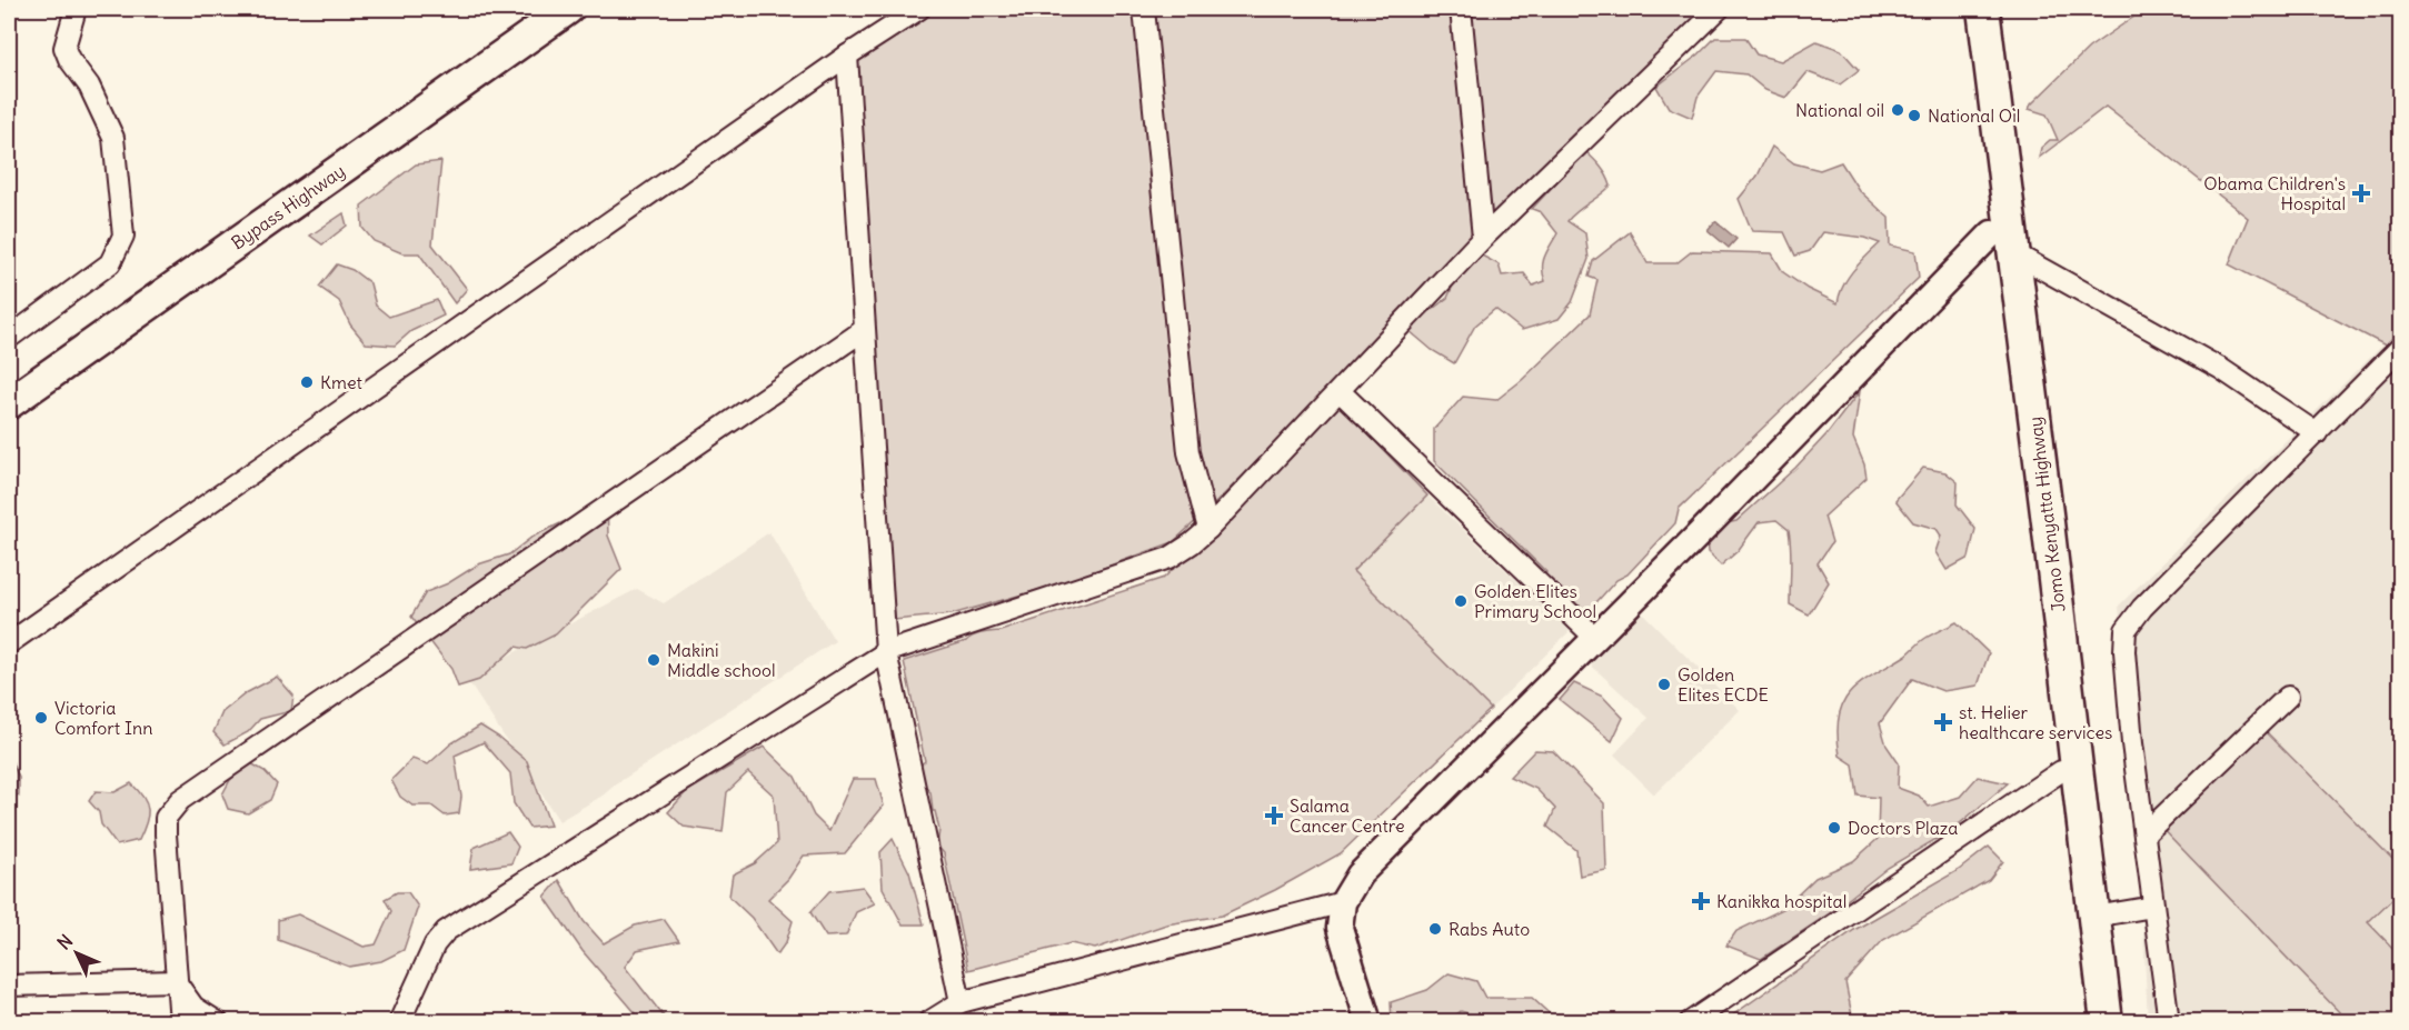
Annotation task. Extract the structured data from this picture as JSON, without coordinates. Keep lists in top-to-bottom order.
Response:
{
  "streets": {
    "highway": ["Jomo Kenyatta Highway"],
    "main road": ["Bypass Highway"]
  },
  "places": {
    "other": [
      "National oil",
      "National Oil",
      "Kmet",
      "Golden Elites Primary School",
      "Makini Middle school",
      "Golden Elites ECDE",
      "Victoria Comfort Inn",
      "Doctors Plaza",
      "Rabs Auto"
    ],
    "health": [
      "Obama Children's Hospital",
      "st. Helier healthcare services",
      "Salama Cancer Centre",
      "Kanikka hospital"
    ]
  },
  "north": "top left"
}
